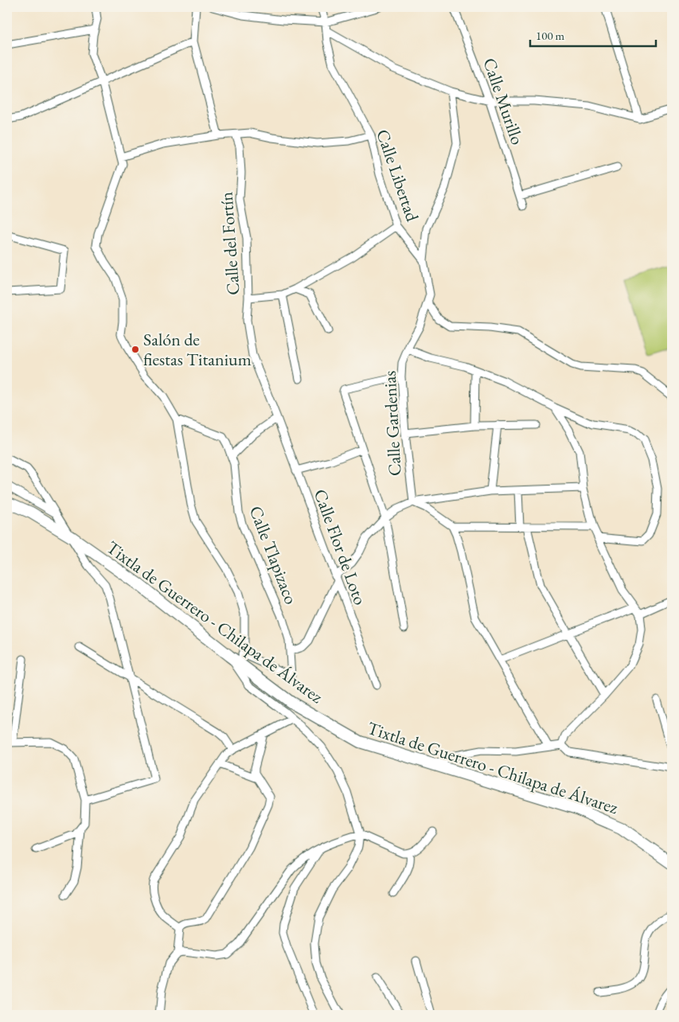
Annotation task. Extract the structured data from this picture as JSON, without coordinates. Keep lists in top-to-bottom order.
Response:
{
  "streets": {
    "main road": ["Tixtla de Guerrero - Chilapa de Álvarez"],
    "street": [
      "Calle Murillo",
      "Calle Libertad",
      "Calle del Fortín",
      "Calle Gardenias",
      "Calle Flor de Loto",
      "Calle Tlapizaco"
    ]
  },
  "crossings": [
    ["Calle Libertad", "Calle Gardenias"],
    ["Calle del Fortín", "Calle Flor de Loto"],
    ["Calle Tlapizaco", "Tixtla de Guerrero - Chilapa de Álvarez"]
  ],
  "places": ["Salón de fiestas Titanium"],
  "scale_bar": "100 m"
}
